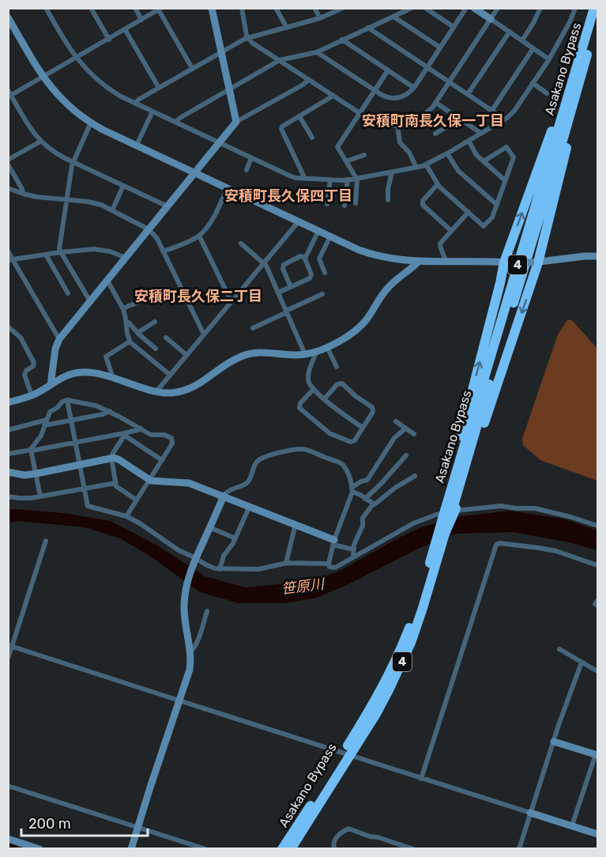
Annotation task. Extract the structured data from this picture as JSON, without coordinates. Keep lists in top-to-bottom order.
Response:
{
  "streets": {
    "highway": ["Asakano Bypass", "4"]
  },
  "districts": ["安積町南長久保一丁目", "安積町長久保四丁目", "安積町長久保二丁目"],
  "water": ["笹原川"],
  "scale_bar": "200 m"
}
